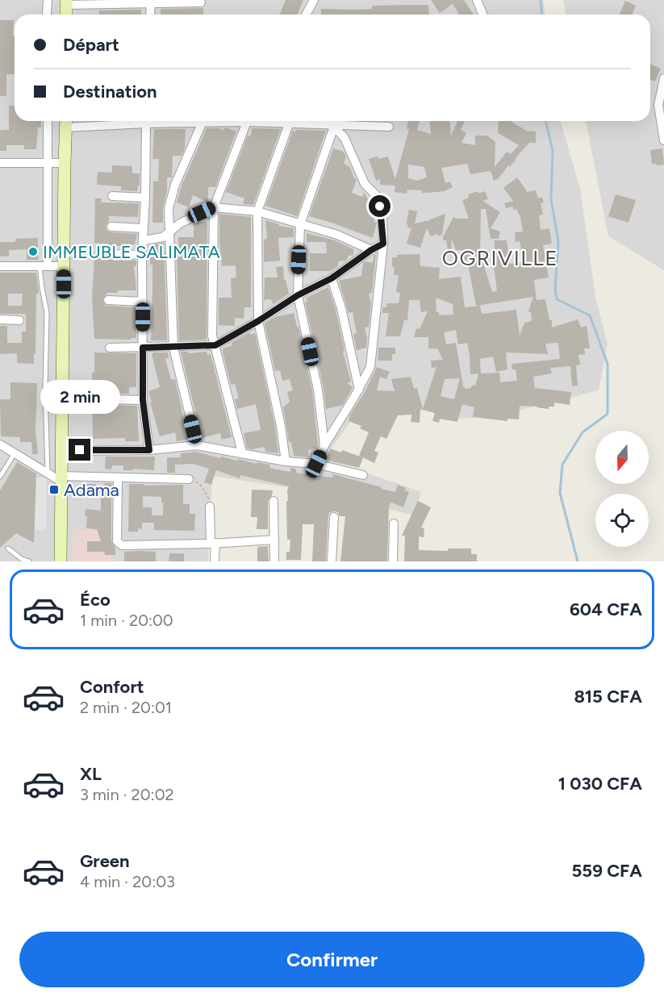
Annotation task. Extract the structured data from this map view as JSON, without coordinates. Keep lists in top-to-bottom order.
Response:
{
  "districts": ["OGRIVILLE"],
  "places": {
    "other": ["IMMEUBLE SALIMATA"],
    "transit": ["Adama"]
  },
  "north": "bottom",
  "page": {
    "banner": ["Départ", "Destination"],
    "bubble": "2 min",
    "list": [
      {
        "name": "Éco",
        "note": "1 min · 20:00",
        "value": "604 CFA"
      },
      {
        "name": "Confort",
        "note": "2 min · 20:01",
        "value": "815 CFA"
      },
      {
        "name": "XL",
        "note": "3 min · 20:02",
        "value": "1 030 CFA"
      },
      {
        "name": "Green",
        "note": "4 min · 20:03",
        "value": "559 CFA"
      }
    ],
    "buttons": "Confirmer"
  }
}
